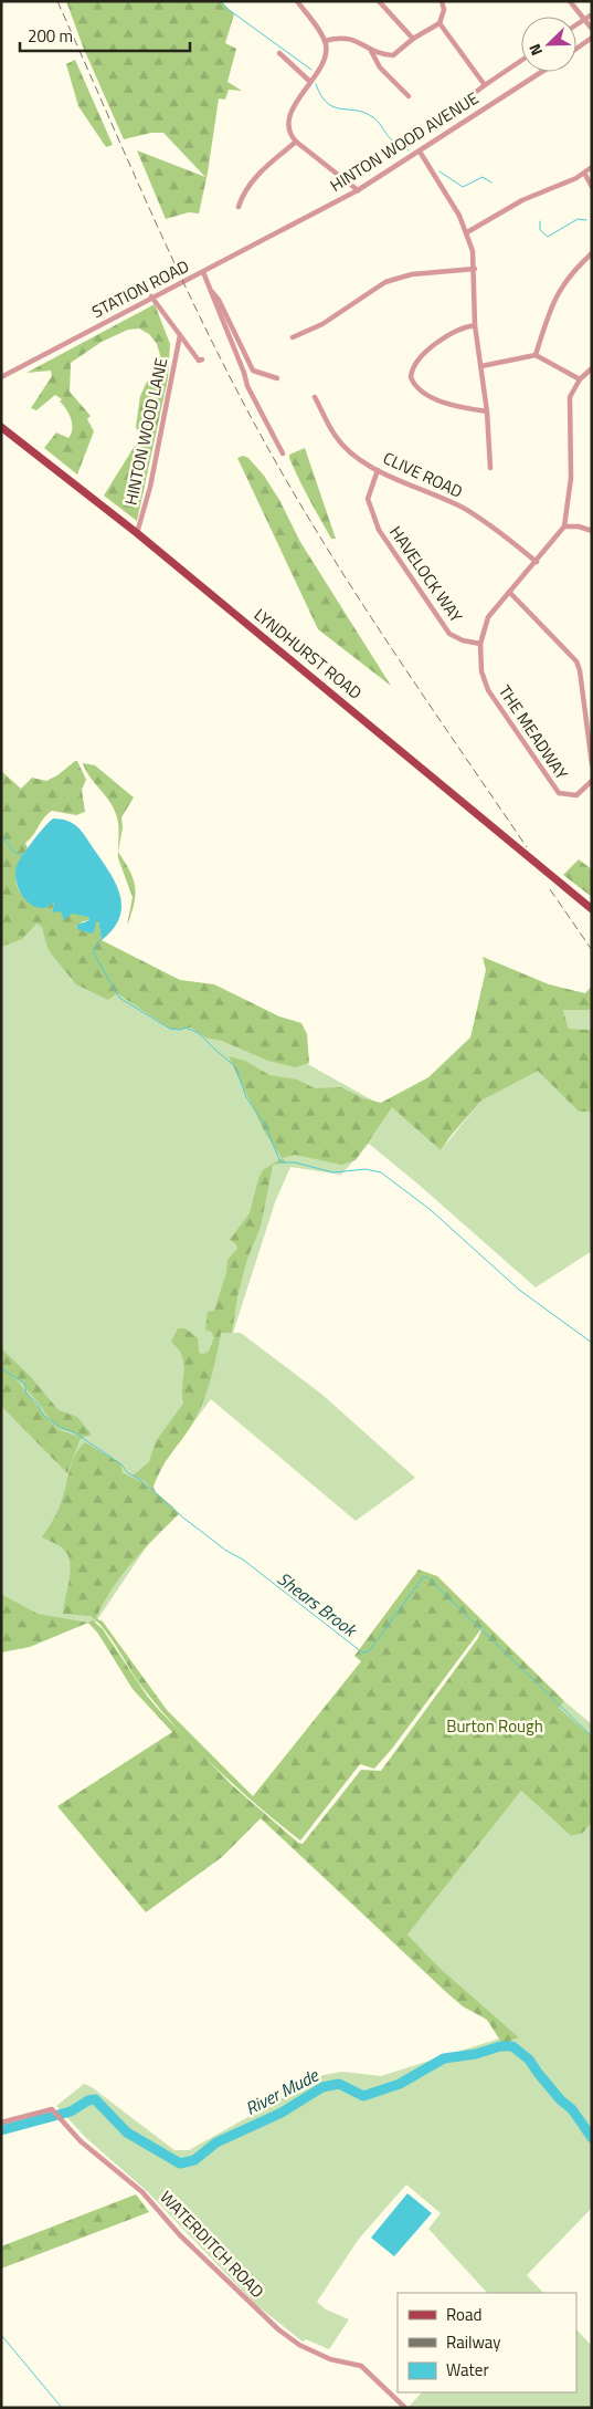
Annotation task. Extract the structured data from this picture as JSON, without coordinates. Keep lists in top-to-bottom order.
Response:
{
  "streets": {
    "main road": ["LYNDHURST ROAD"],
    "street": [
      "HINTON WOOD AVENUE",
      "STATION ROAD",
      "HINTON WOOD LANE",
      "CLIVE ROAD",
      "HAVELOCK WAY",
      "THE MEADWAY",
      "WATERDITCH ROAD"
    ]
  },
  "crossings": [
    ["HINTON WOOD AVENUE", "STATION ROAD"],
    ["STATION ROAD", "HINTON WOOD LANE"],
    ["HINTON WOOD LANE", "LYNDHURST ROAD"],
    ["CLIVE ROAD", "HAVELOCK WAY"],
    ["HAVELOCK WAY", "THE MEADWAY"]
  ],
  "water": ["Shears Brook", "River Mude"],
  "parks": ["Burton Rough"],
  "legend": ["Road", "Railway", "Water"],
  "scale_bar": "200 m",
  "north": "bottom left"
}
